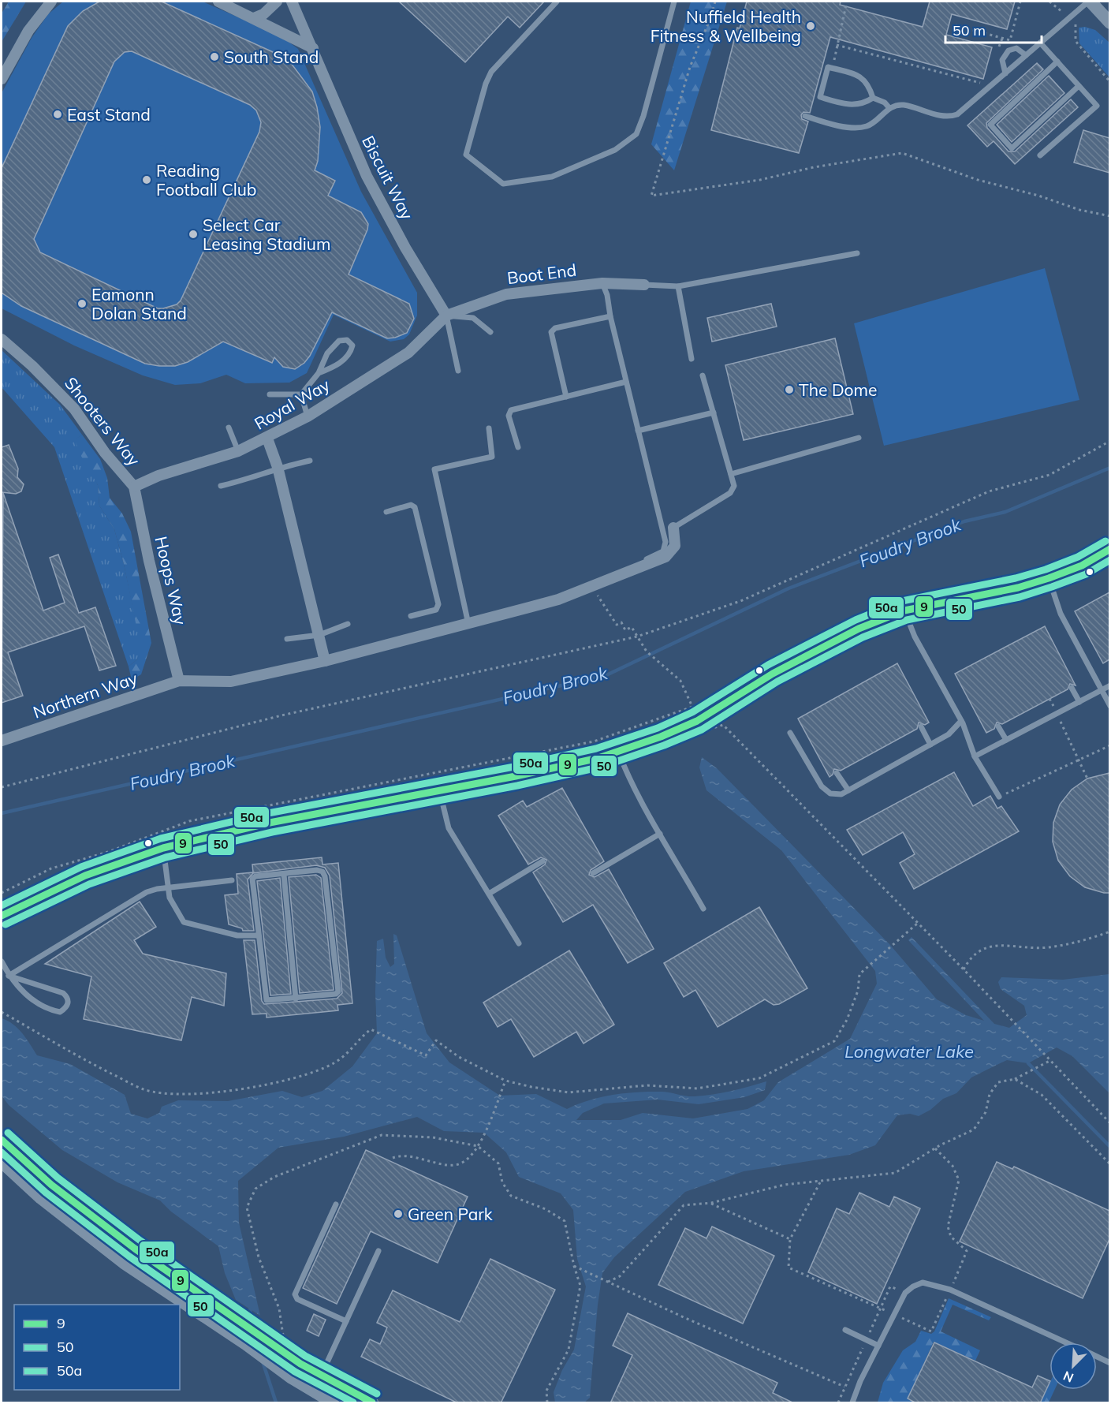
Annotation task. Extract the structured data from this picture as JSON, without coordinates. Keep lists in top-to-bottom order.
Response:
{
  "streets": {
    "street": [
      "Biscuit Way",
      "Boot End",
      "Royal Way",
      "Shooters Way",
      "Hoops Way",
      "Northern Way"
    ]
  },
  "crossings": [
    ["Biscuit Way", "Boot End"],
    ["Biscuit Way", "Royal Way"],
    ["Boot End", "Royal Way"],
    ["Royal Way", "Shooters Way"],
    ["Royal Way", "Hoops Way"],
    ["Shooters Way", "Hoops Way"],
    ["Hoops Way", "Northern Way"]
  ],
  "water": ["Foudry Brook", "Longwater Lake"],
  "places": [
    "Nuffield Health Fitness & Wellbeing",
    "South Stand",
    "East Stand",
    "Reading Football Club",
    "Select Car Leasing Stadium",
    "Eamonn Dolan Stand",
    "The Dome",
    "Green Park"
  ],
  "lines": ["transit line 50a", "transit line 9", "transit line 50"],
  "legend": ["9", "50", "50a"],
  "scale_bar": "50 m",
  "north": "bottom left"
}
